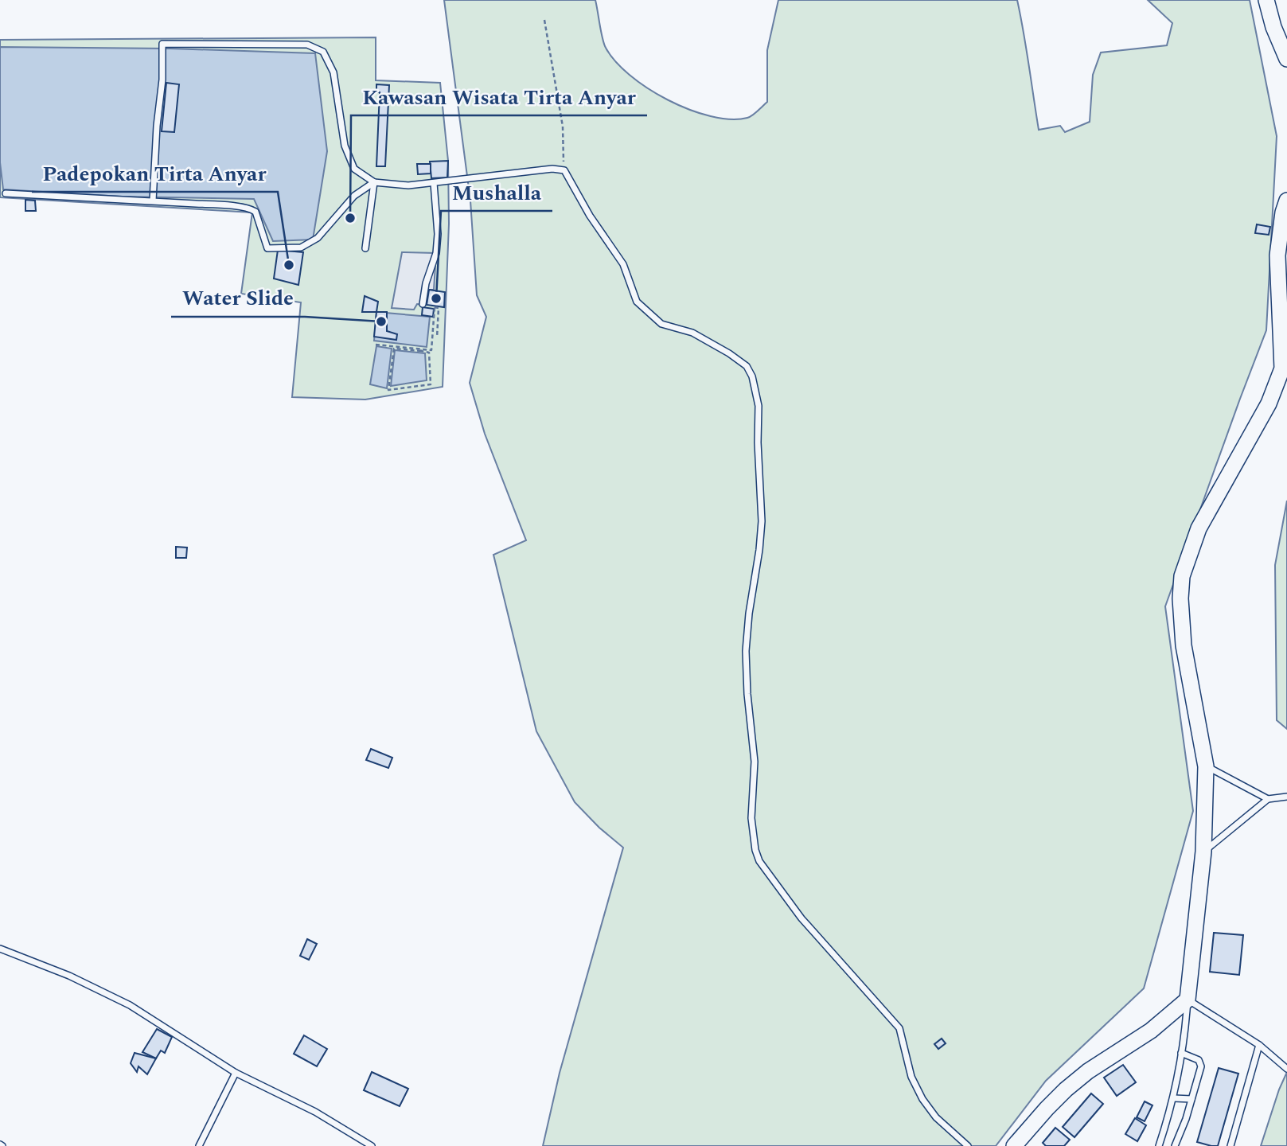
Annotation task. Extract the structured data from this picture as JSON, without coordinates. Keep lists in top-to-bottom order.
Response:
{
  "places": [
    "Kawasan Wisata Tirta Anyar",
    "Padepokan Tirta Anyar",
    "Mushalla",
    "Water Slide"
  ]
}
